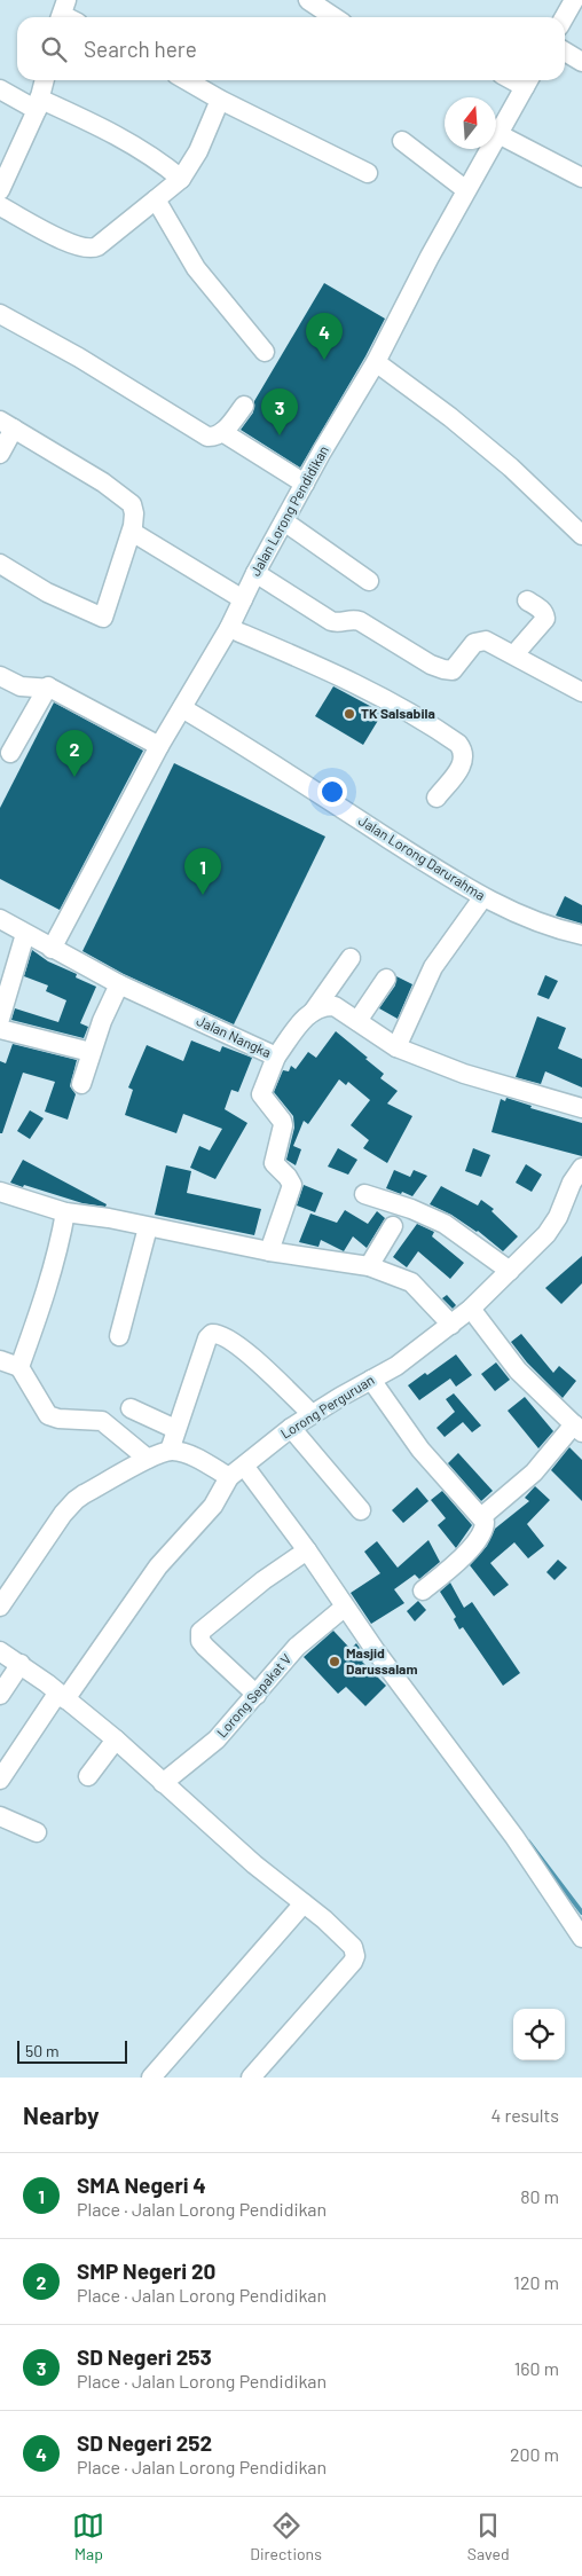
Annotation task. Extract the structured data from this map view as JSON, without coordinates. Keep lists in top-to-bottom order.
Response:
{
  "streets": {
    "street": [
      "Jalan Lorong Pendidikan",
      "Jalan Lorong Darurahma",
      "Jalan Nangka",
      "Lorong Perguruan",
      "Lorong Sepakat V"
    ]
  },
  "crossings": [
    ["Jalan Lorong Pendidikan", "Jalan Lorong Darurahma"],
    ["Jalan Lorong Pendidikan", "Jalan Nangka"]
  ],
  "places": ["TK Salsabila", "Masjid Darussalam"],
  "scale_bar": "50 m",
  "north": "top",
  "page": {
    "search": "Search here",
    "pins": [
      "4",
      "3",
      "2",
      "1"
    ],
    "scale": "50 m",
    "heading": ["Nearby", "4 results"],
    "list": [
      {
        "mark": "1",
        "name": "SMA Negeri 4",
        "note": "Place · Jalan Lorong Pendidikan",
        "value": "80 m"
      },
      {
        "mark": "2",
        "name": "SMP Negeri 20",
        "note": "Place · Jalan Lorong Pendidikan",
        "value": "120 m"
      },
      {
        "mark": "3",
        "name": "SD Negeri 253",
        "note": "Place · Jalan Lorong Pendidikan",
        "value": "160 m"
      },
      {
        "mark": "4",
        "name": "SD Negeri 252",
        "note": "Place · Jalan Lorong Pendidikan",
        "value": "200 m"
      }
    ],
    "nav": ["Map", "Directions", "Saved"]
  }
}
